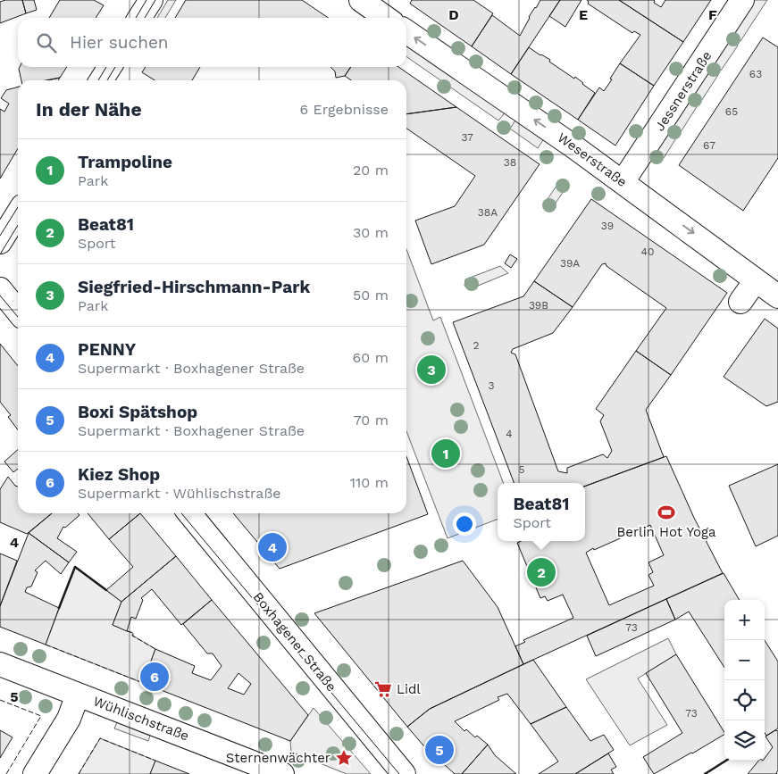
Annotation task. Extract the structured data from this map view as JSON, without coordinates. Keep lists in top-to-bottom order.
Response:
{
  "streets": {
    "street": [
      "Jessnerstraße",
      "Weserstraße",
      "Boxhagener Straße",
      "Wühlischstraße"
    ]
  },
  "crossings": [
    ["Jessnerstraße", "Weserstraße"]
  ],
  "places": {
    "sports": ["Berlin Hot Yoga"],
    "supermarket": ["Lidl"],
    "place": ["Sternenwächter"]
  },
  "house_numbers": [
    "63",
    "65",
    "37",
    "67",
    "38",
    "38A",
    "39",
    "40",
    "39A",
    "39B",
    "2",
    "3",
    "4",
    "5",
    "73",
    "73"
  ],
  "page": {
    "search": "Hier suchen",
    "heading": ["In der Nähe", "6 Ergebnisse"],
    "list": [
      {
        "mark": "1",
        "name": "Trampoline",
        "note": "Park",
        "value": "20 m"
      },
      {
        "mark": "2",
        "name": "Beat81",
        "note": "Sport",
        "value": "30 m"
      },
      {
        "mark": "3",
        "name": "Siegfried-Hirschmann-Park",
        "note": "Park",
        "value": "50 m"
      },
      {
        "mark": "4",
        "name": "PENNY",
        "note": "Supermarkt · Boxhagener Straße",
        "value": "60 m"
      },
      {
        "mark": "5",
        "name": "Boxi Spätshop",
        "note": "Supermarkt · Boxhagener Straße",
        "value": "70 m"
      },
      {
        "mark": "6",
        "name": "Kiez Shop",
        "note": "Supermarkt · Wühlischstraße",
        "value": "110 m"
      }
    ],
    "pins": [
      "3",
      "1",
      "4",
      "2",
      "6",
      "5"
    ],
    "popup": ["Beat81", "Sport"],
    "map_buttons": ["+", "−"]
  },
  "grid": {
    "columns": ["D", "E", "F"],
    "rows": ["4", "5"]
  }
}
